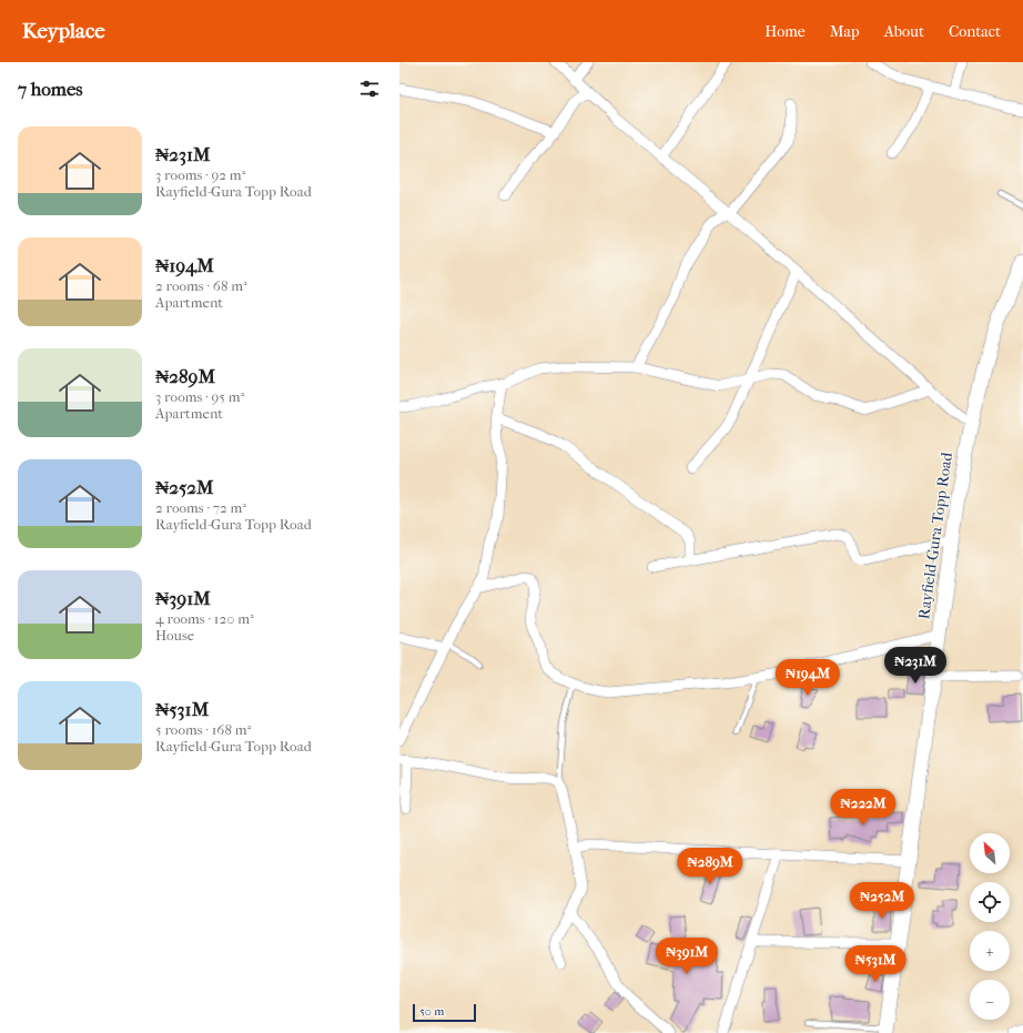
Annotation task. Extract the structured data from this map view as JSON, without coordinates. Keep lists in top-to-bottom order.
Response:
{
  "streets": {
    "street": ["Rayfield-Gura Topp Road"]
  },
  "scale_bar": "50 m",
  "north": "top left",
  "page": {
    "header": "Keyplace",
    "nav": [
      "Home",
      "Map",
      "About",
      "Contact"
    ],
    "heading": "7 homes",
    "list": [
      {
        "name": "₦231M",
        "note": "3 rooms · 92 m² · Rayfield-Gura Topp Road"
      },
      {
        "name": "₦194M",
        "note": "2 rooms · 68 m² · Apartment"
      },
      {
        "name": "₦289M",
        "note": "3 rooms · 95 m² · Apartment"
      },
      {
        "name": "₦252M",
        "note": "2 rooms · 72 m² · Rayfield-Gura Topp Road"
      },
      {
        "name": "₦391M",
        "note": "4 rooms · 120 m² · House"
      },
      {
        "name": "₦531M",
        "note": "5 rooms · 168 m² · Rayfield-Gura Topp Road"
      }
    ],
    "price": [
      "₦231M",
      "₦194M",
      "₦222M",
      "₦289M",
      "₦252M",
      "₦391M",
      "₦531M"
    ],
    "map_buttons": ["+", "−"],
    "scale": "50 m"
  }
}
